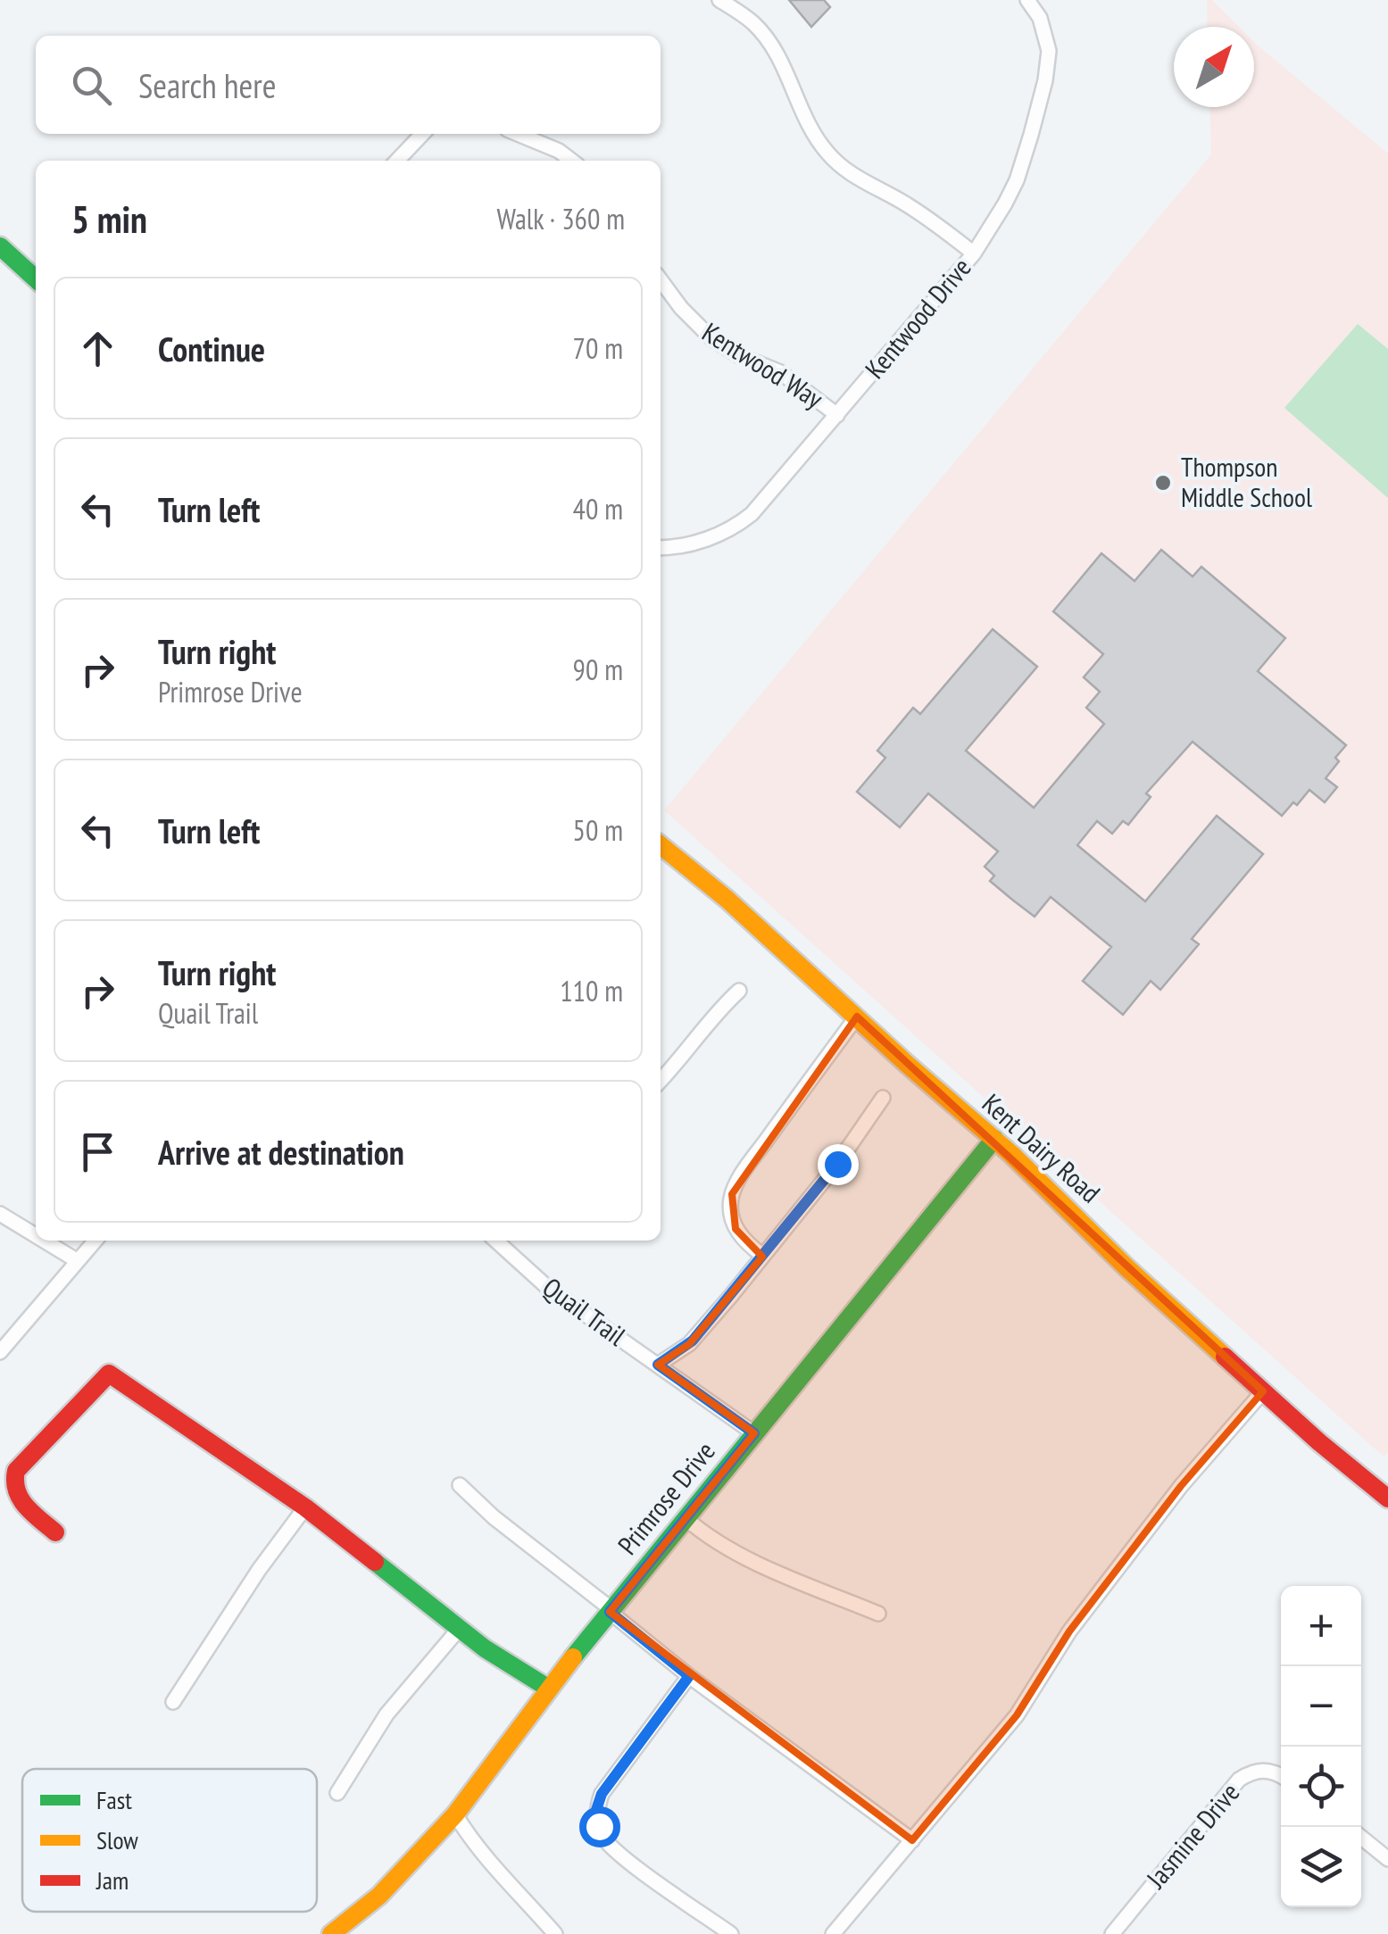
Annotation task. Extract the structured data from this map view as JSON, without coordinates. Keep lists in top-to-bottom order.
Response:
{
  "streets": {
    "street": [
      "Kentwood Drive",
      "Kentwood Way",
      "Kent Dairy Road",
      "Quail Trail",
      "Primrose Drive",
      "Jasmine Drive"
    ]
  },
  "crossings": [
    ["Kentwood Drive", "Kentwood Way"],
    ["Kent Dairy Road", "Primrose Drive"],
    ["Quail Trail", "Primrose Drive"]
  ],
  "places": ["Thompson Middle School"],
  "legend": ["Fast", "Slow", "Jam"],
  "north": "top right",
  "page": {
    "search": "Search here",
    "heading": ["5 min", "Walk · 360 m"],
    "list": [
      ["Continue", "70 m"],
      ["Turn left", "40 m"],
      ["Turn right", "Primrose Drive", "90 m"],
      ["Turn left", "50 m"],
      ["Turn right", "Quail Trail", "110 m"],
      "Arrive at destination"
    ],
    "map_buttons": ["+", "−"]
  }
}
